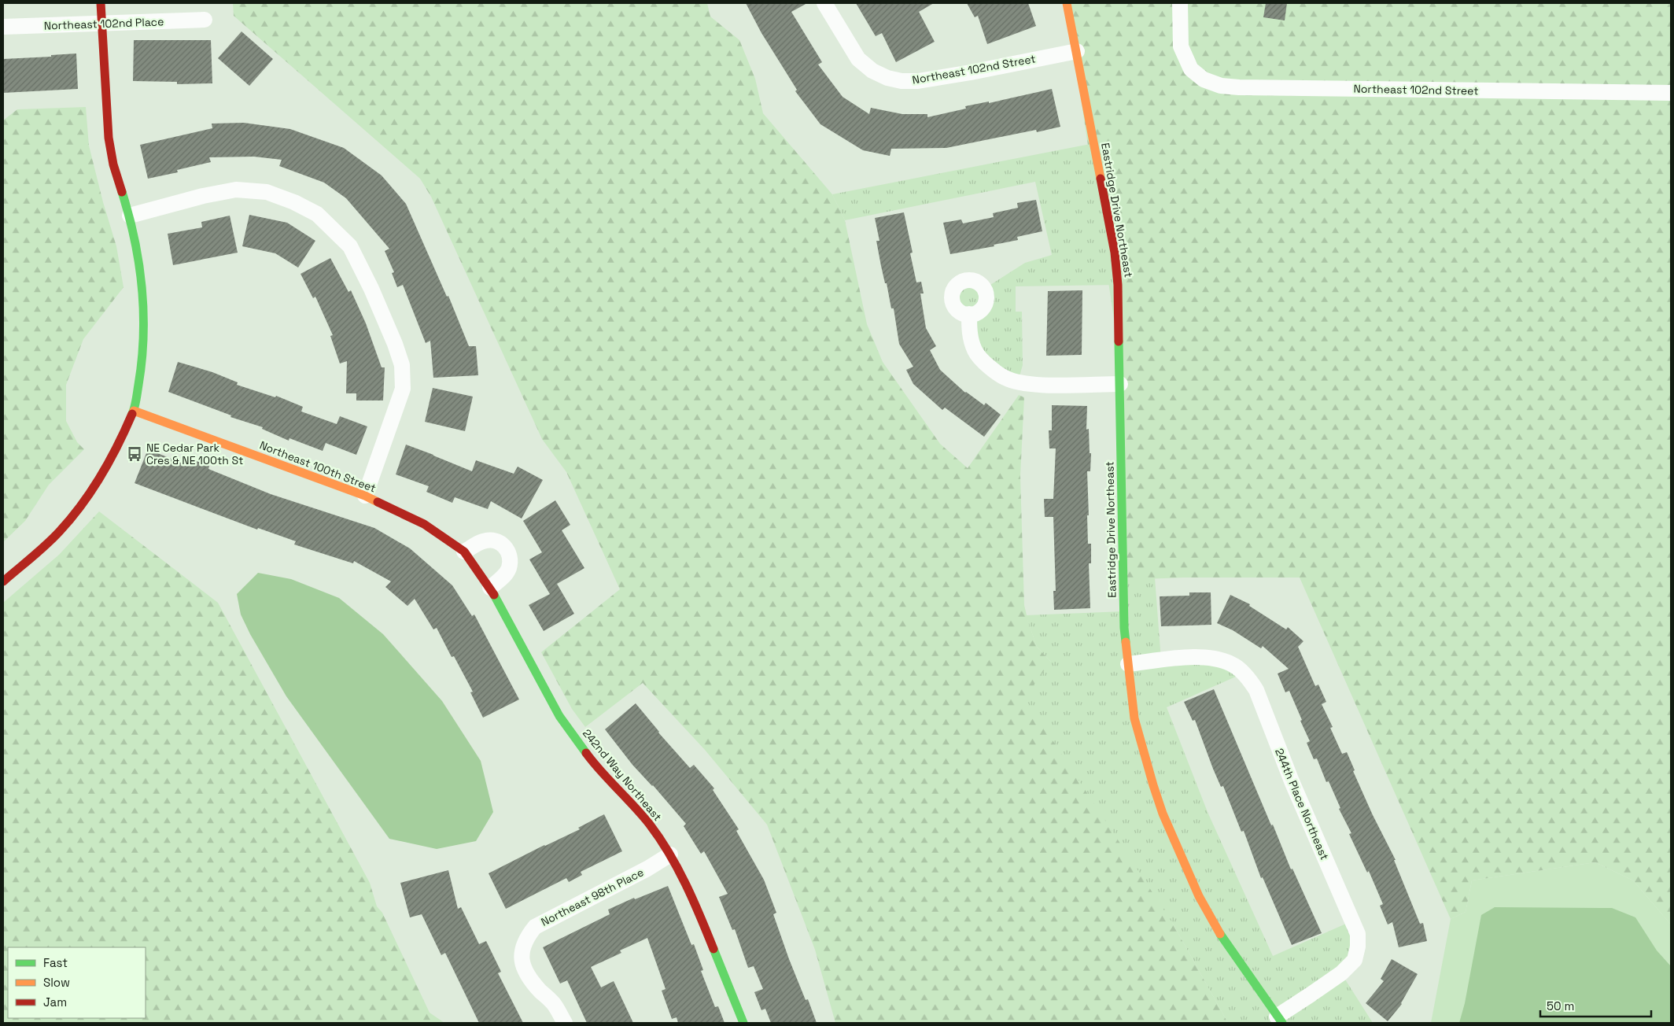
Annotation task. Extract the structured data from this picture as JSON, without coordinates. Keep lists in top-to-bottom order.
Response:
{
  "streets": {
    "street": [
      "Northeast 102nd Place",
      "Northeast 102nd Street",
      "Eastridge Drive Northeast",
      "Northeast 100th Street",
      "242nd Way Northeast",
      "244th Place Northeast",
      "Northeast 98th Place"
    ]
  },
  "crossings": [
    ["Northeast 102nd Street", "Eastridge Drive Northeast"],
    ["Eastridge Drive Northeast", "244th Place Northeast"],
    ["Northeast 100th Street", "242nd Way Northeast"],
    ["242nd Way Northeast", "Northeast 98th Place"]
  ],
  "places": {
    "bus stop": ["NE Cedar Park Cres & NE 100th St"]
  },
  "legend": ["Fast", "Slow", "Jam"],
  "scale_bar": "50 m"
}
